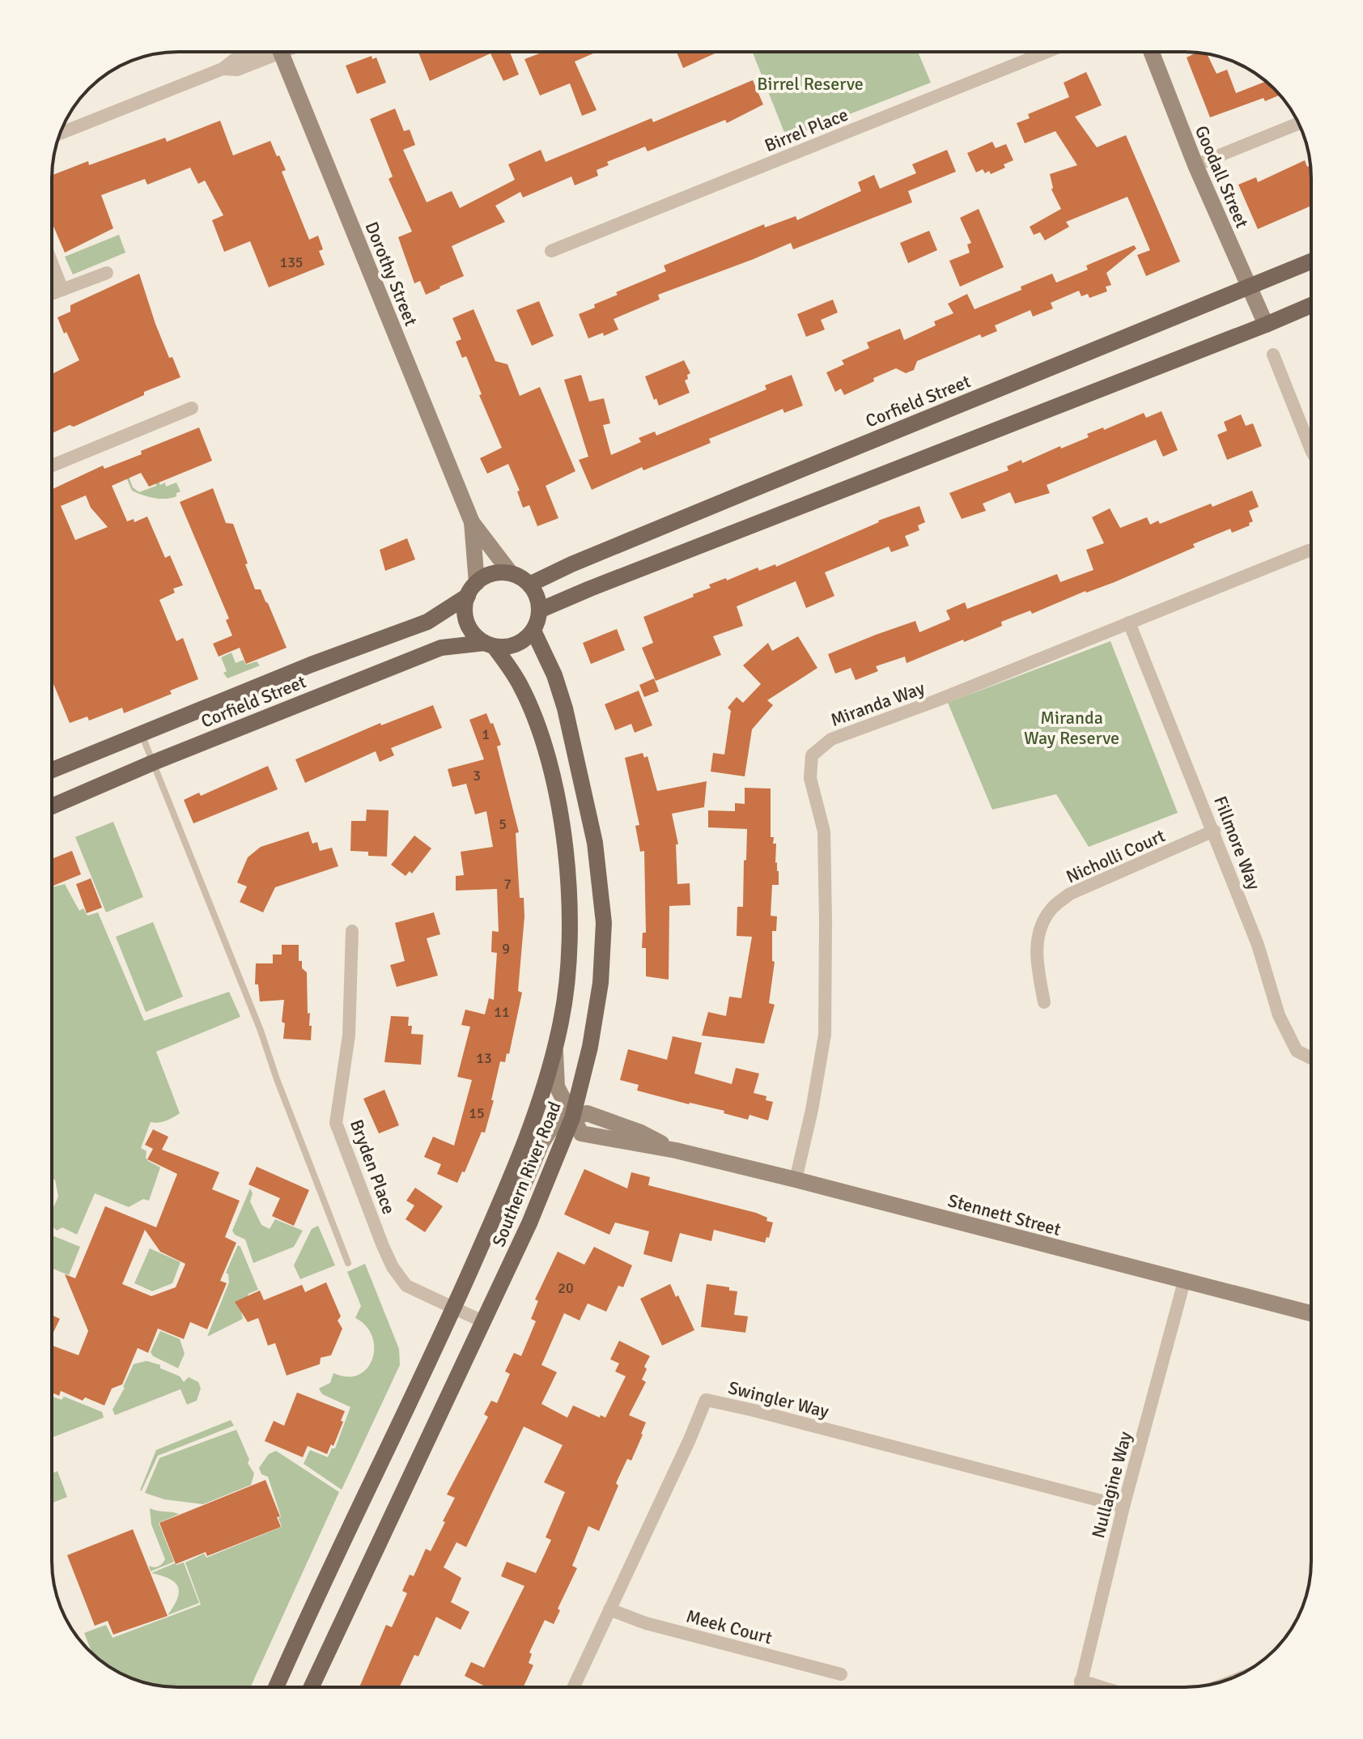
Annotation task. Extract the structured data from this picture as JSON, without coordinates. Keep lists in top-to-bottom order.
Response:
{
  "streets": {
    "main road": ["Corfield Street", "Southern River Road"],
    "street": [
      "Birrel Place",
      "Goodall Street",
      "Dorothy Street",
      "Miranda Way",
      "Fillmore Way",
      "Nicholli Court",
      "Bryden Place",
      "Stennett Street",
      "Swingler Way",
      "Nullagine Way",
      "Meek Court"
    ]
  },
  "crossings": [
    ["Goodall Street", "Corfield Street"],
    ["Dorothy Street", "Corfield Street"],
    ["Dorothy Street", "Southern River Road"],
    ["Corfield Street", "Southern River Road"],
    ["Miranda Way", "Fillmore Way"],
    ["Miranda Way", "Stennett Street"],
    ["Fillmore Way", "Nicholli Court"],
    ["Bryden Place", "Southern River Road"],
    ["Southern River Road", "Stennett Street"],
    ["Stennett Street", "Nullagine Way"],
    ["Swingler Way", "Nullagine Way"],
    ["Swingler Way", "Meek Court"]
  ],
  "parks": ["Birrel Reserve", "Miranda Way Reserve"],
  "house_numbers": [
    "135",
    "1",
    "3",
    "5",
    "7",
    "9",
    "11",
    "13",
    "15",
    "20"
  ]
}
